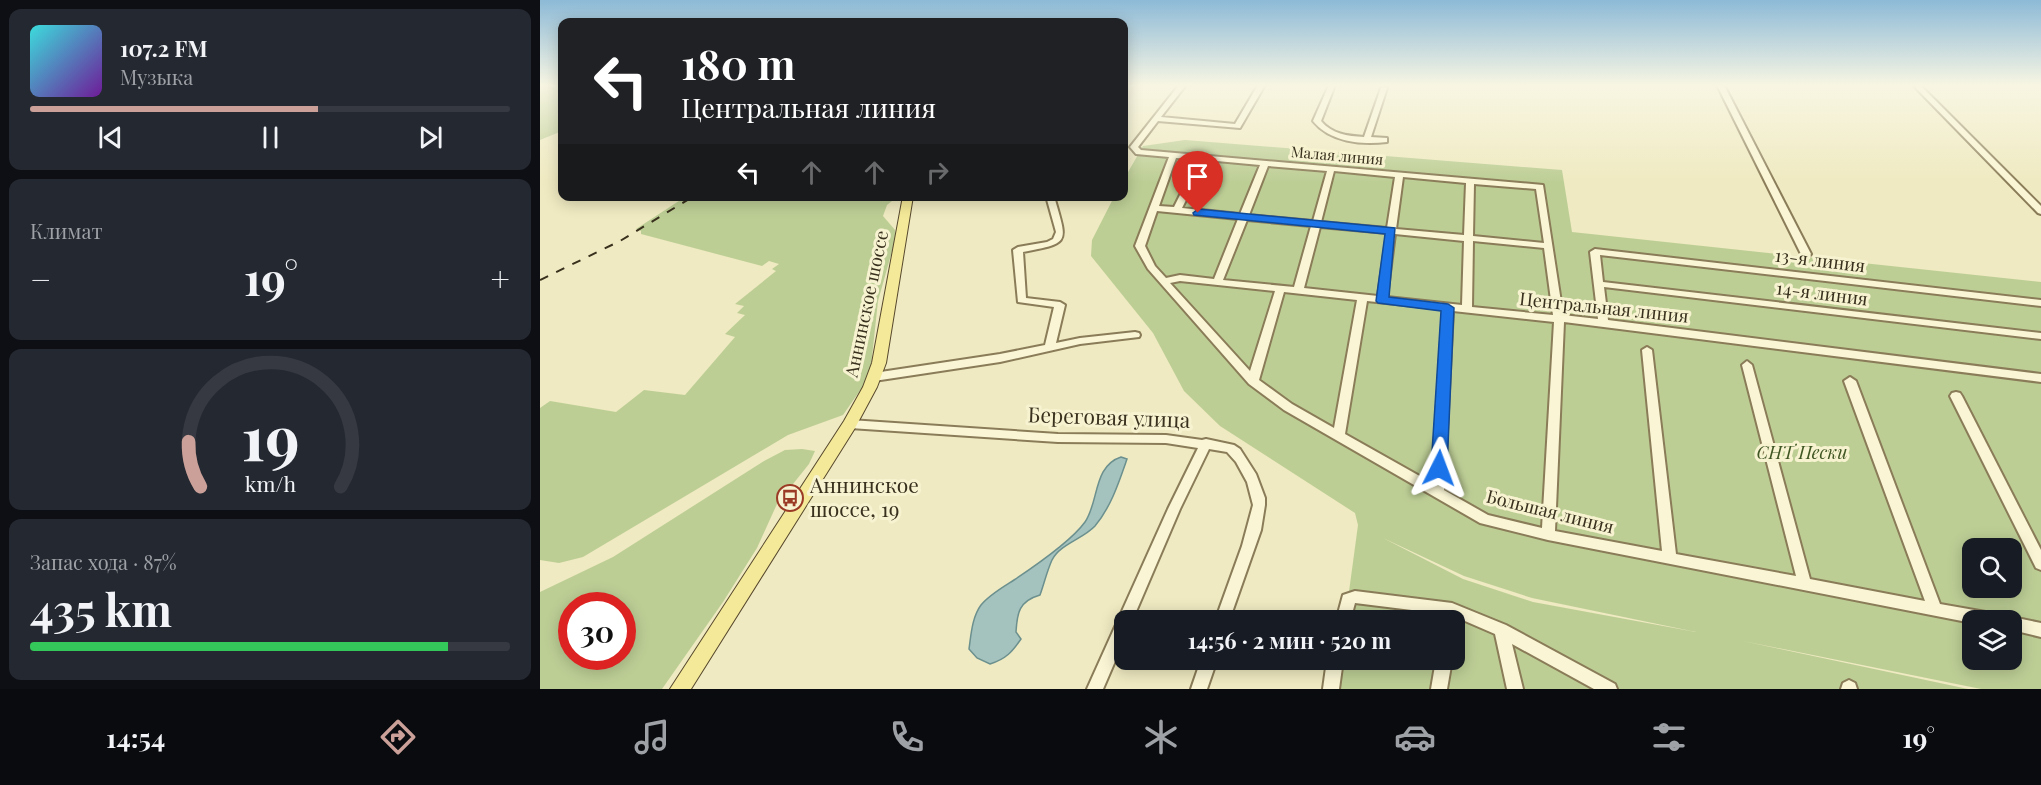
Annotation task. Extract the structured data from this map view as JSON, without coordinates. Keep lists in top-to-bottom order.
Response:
{
  "streets": {
    "main road": ["Аннинское шоссе"],
    "street": [
      "Малая линия",
      "13-я линия",
      "14-я линия",
      "Центральная линия",
      "Береговая улица",
      "Большая линия"
    ]
  },
  "crossings": [
    ["Малая линия", "Большая линия"],
    ["13-я линия", "14-я линия"],
    ["Аннинское шоссе", "Береговая улица"],
    ["Центральная линия", "Большая линия"]
  ],
  "parks": ["СНТ Пески"],
  "places": {
    "bus stop": ["Аннинское шоссе, 19"]
  },
  "page": {
    "turn": ["180 m", "Центральная линия"],
    "song": ["107.2 FM", "Музыка"],
    "tile": [
      "Климат",
      ["Запас хода · 87%", "435 km"]
    ],
    "heat": ["−", "19°", "+"],
    "limit": "30",
    "trip": "14:56 · 2 мин · 520 m",
    "tabs": ["14:54", "19°"],
    "gauge": ["19", "km/h"]
  }
}
